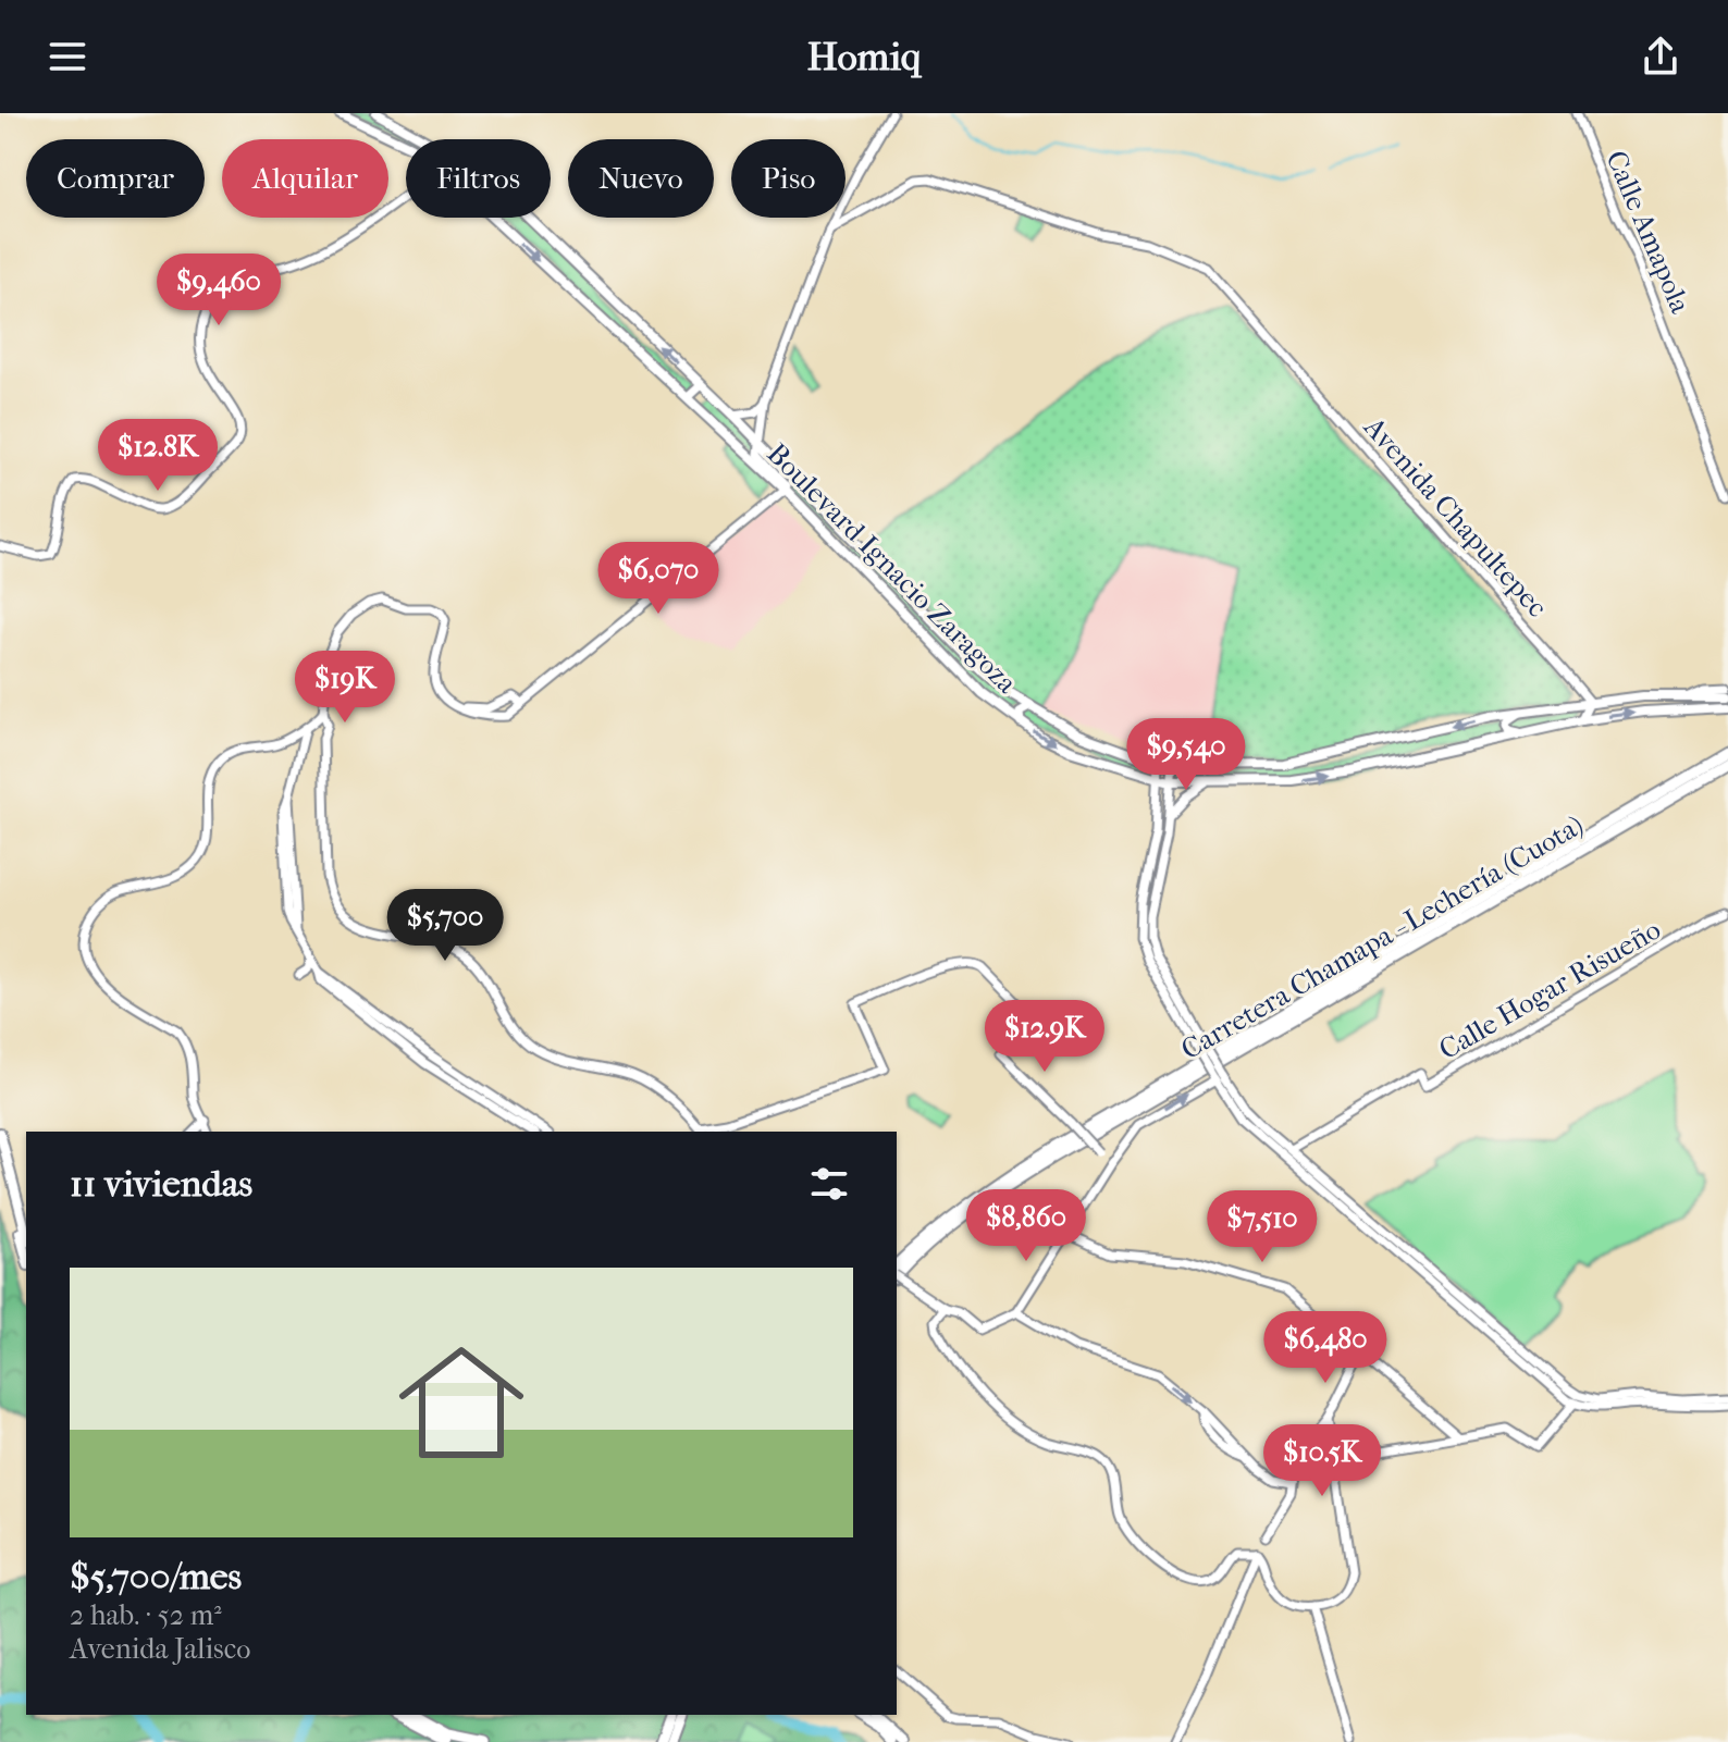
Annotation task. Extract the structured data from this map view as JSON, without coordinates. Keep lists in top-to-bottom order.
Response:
{
  "streets": {
    "highway": ["Carretera Chamapa - Lechería (Cuota)"],
    "main road": ["Boulevard Ignacio Zaragoza"],
    "street": ["Calle Amapola", "Avenida Chapultepec", "Calle Hogar Risueño"]
  },
  "crossings": [
    ["Avenida Chapultepec", "Boulevard Ignacio Zaragoza"]
  ],
  "page": {
    "header": "Homiq",
    "chip": [
      "Comprar",
      "Alquilar",
      "Filtros",
      "Nuevo",
      "Piso"
    ],
    "price": [
      "$9,460",
      "$12.8K",
      "$6,070",
      "$19K",
      "$9,540",
      "$5,700",
      "$12.9K",
      "$8,860",
      "$7,510",
      "$6,480",
      "$10.5K"
    ],
    "heading": "11 viviendas",
    "list": [
      {
        "name": "$5,700/mes",
        "note": "2 hab. · 52 m² · Avenida Jalisco"
      }
    ]
  }
}
